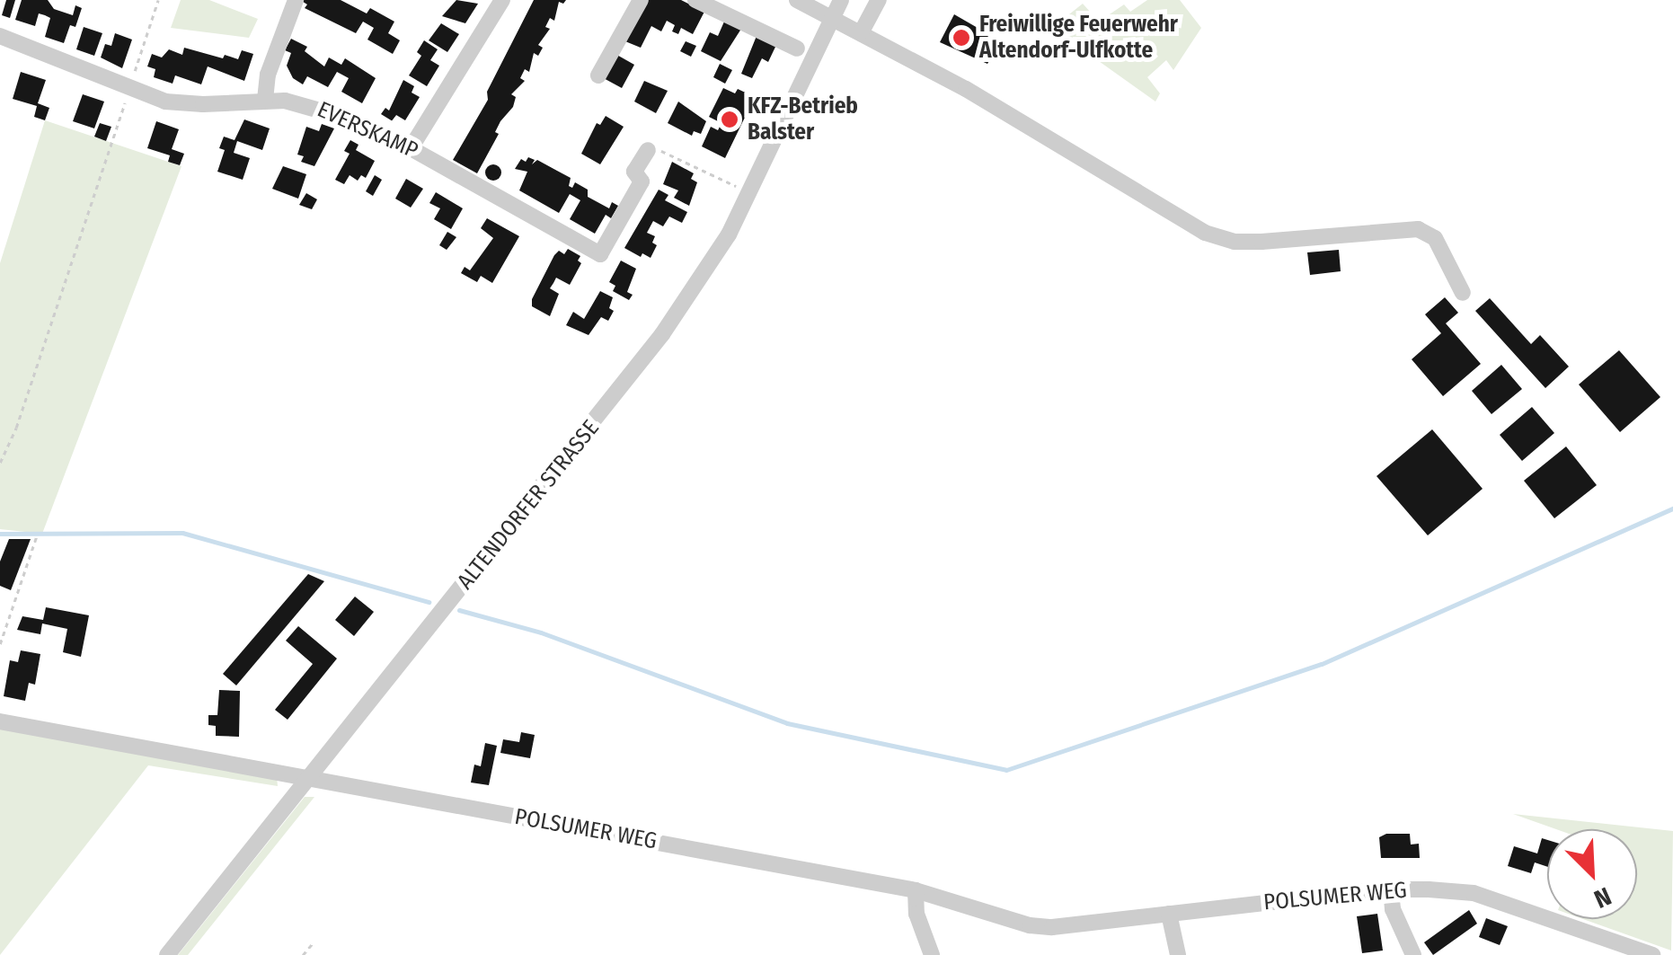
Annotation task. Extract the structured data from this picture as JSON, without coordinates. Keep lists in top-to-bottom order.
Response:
{
  "streets": {
    "street": ["EVERSKAMP", "ALTENDORFER STRASSE", "POLSUMER WEG"]
  },
  "crossings": [
    ["ALTENDORFER STRASSE", "POLSUMER WEG"]
  ],
  "places": ["Freiwillige Feuerwehr Altendorf-Ulfkotte", "KFZ-Betrieb Balster"],
  "north": "bottom right"
}
